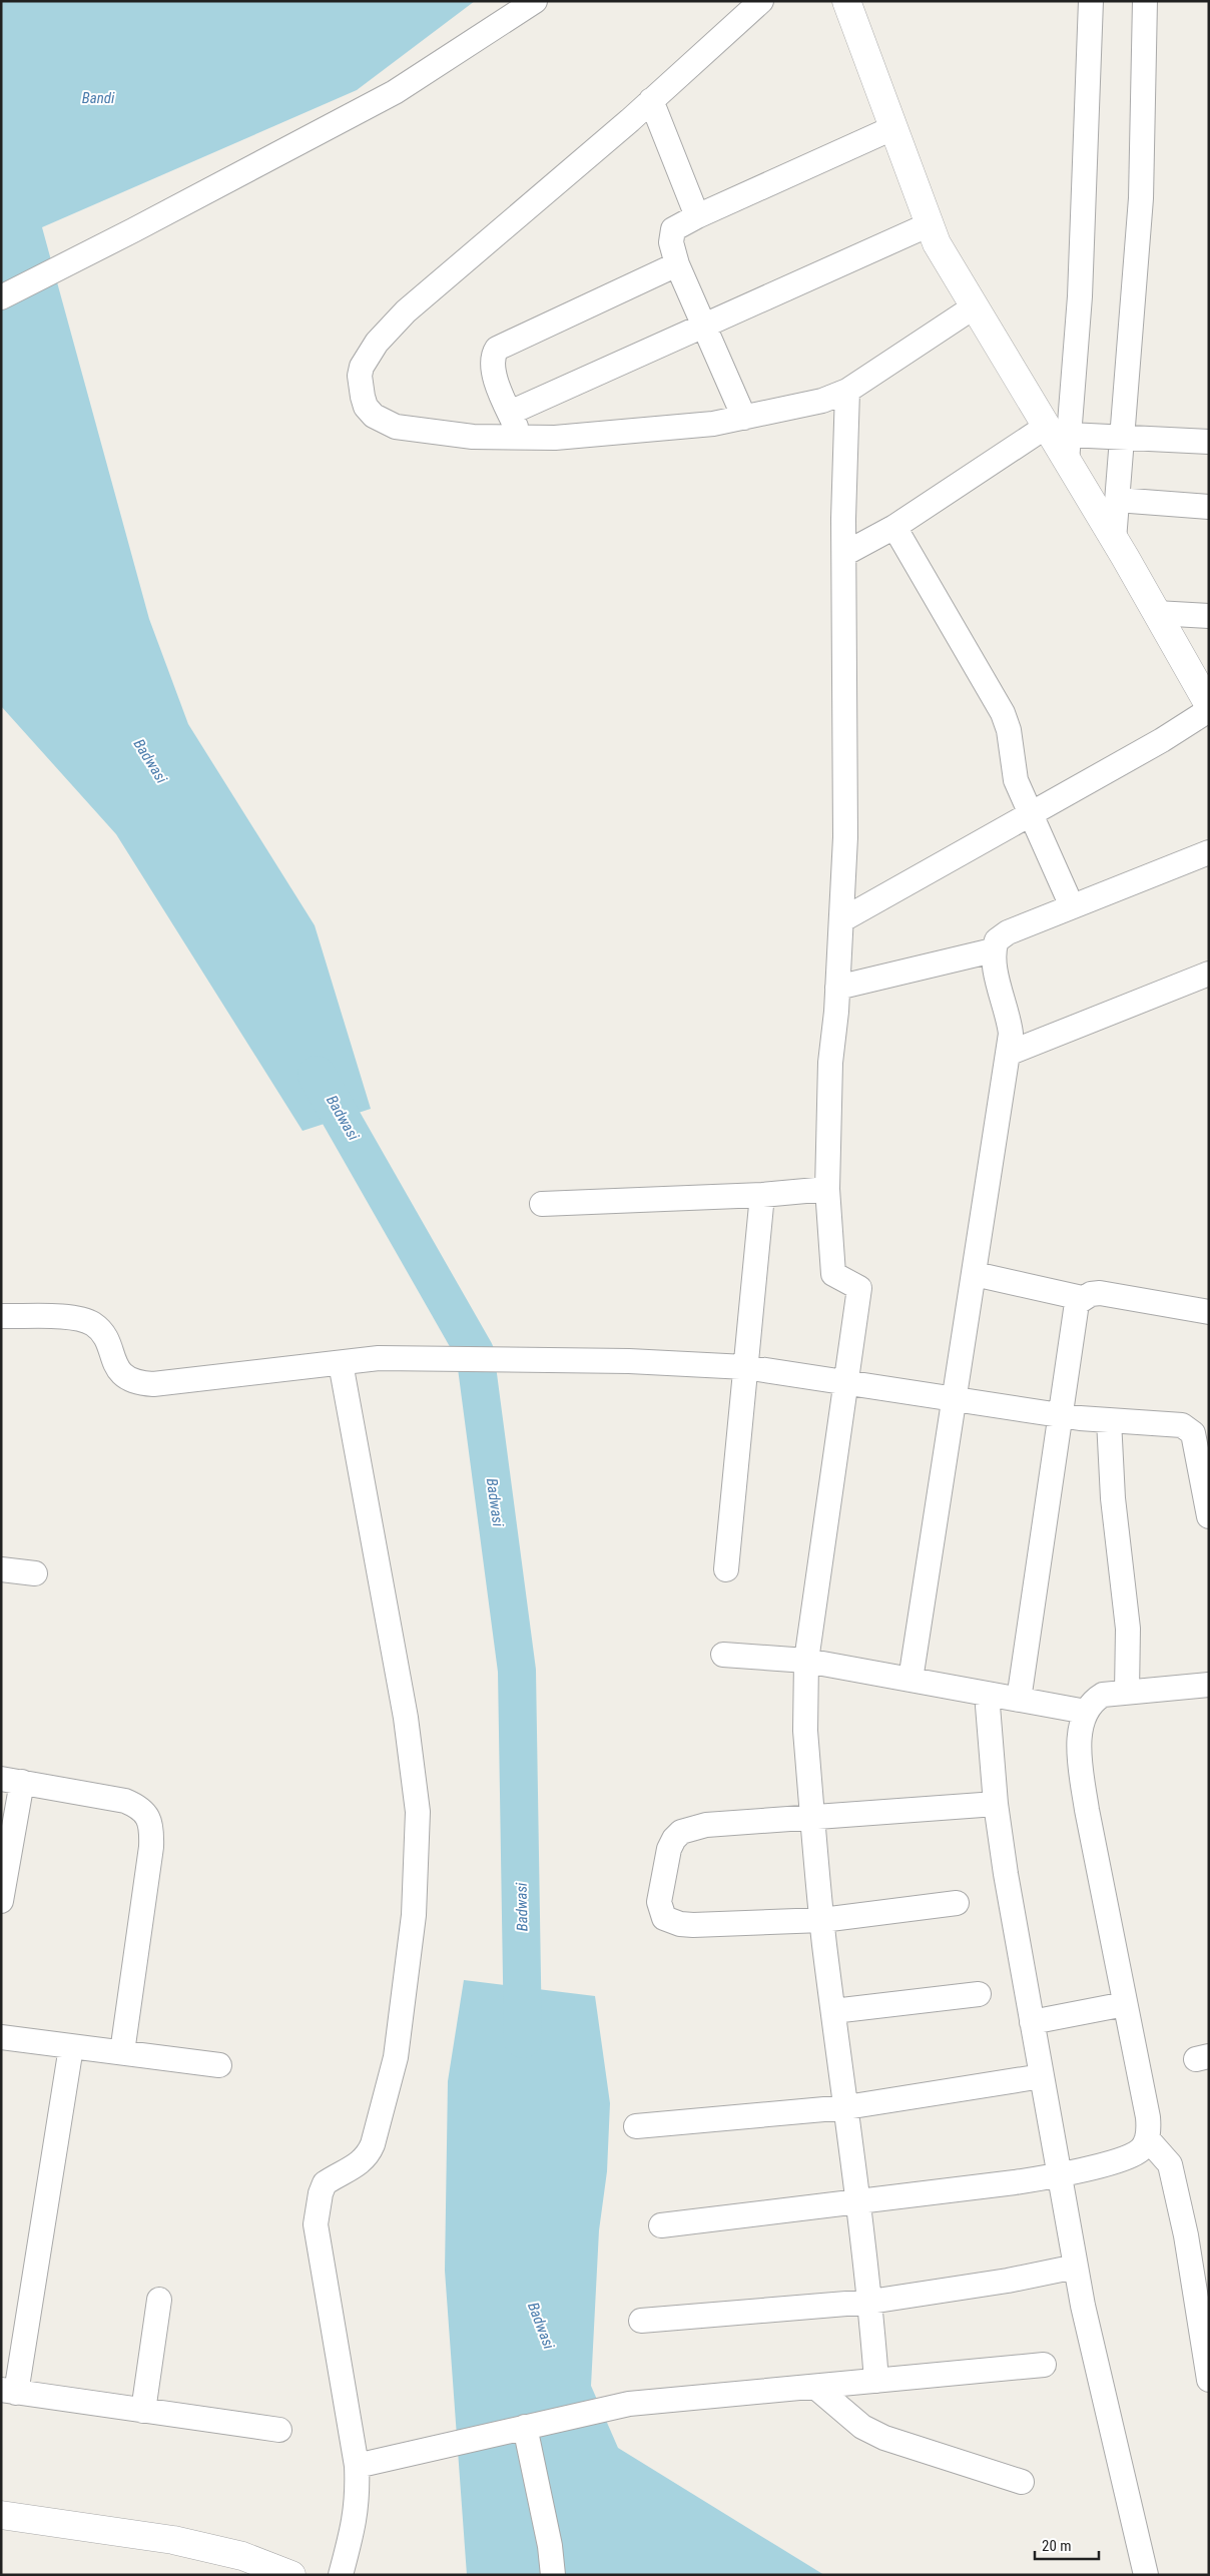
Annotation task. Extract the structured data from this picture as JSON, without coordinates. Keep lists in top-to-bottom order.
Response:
{
  "water": ["Bandi", "Badwasi"],
  "scale_bar": "20 m"
}
